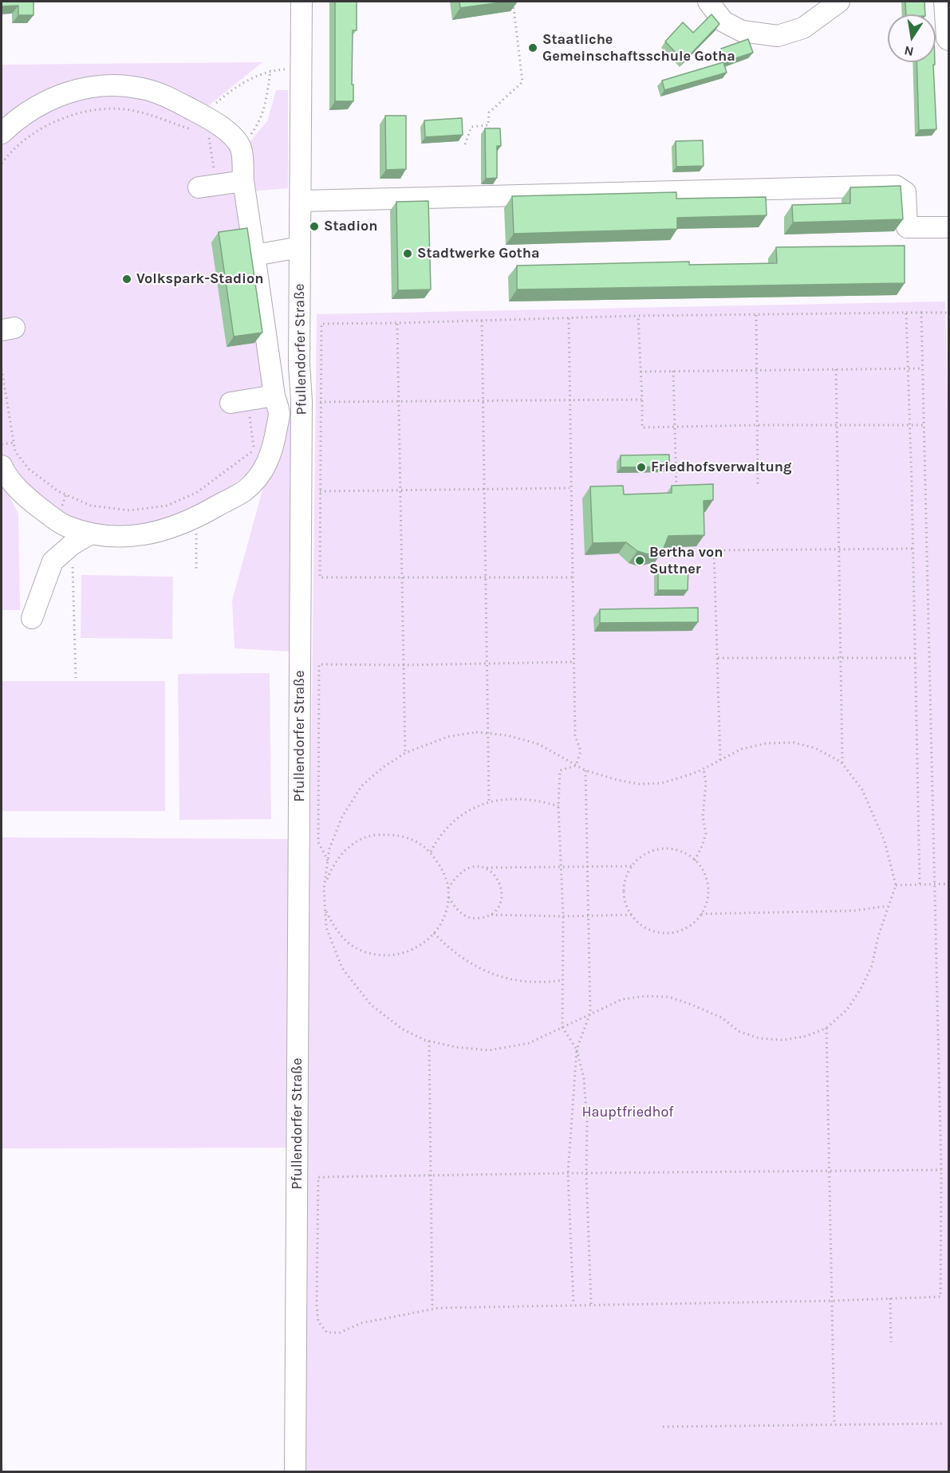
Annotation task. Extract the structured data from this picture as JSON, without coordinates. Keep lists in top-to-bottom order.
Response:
{
  "streets": {
    "street": ["Pfullendorfer Straße"]
  },
  "parks": ["Hauptfriedhof"],
  "places": [
    "Staatliche Gemeinschaftsschule Gotha",
    "Stadion",
    "Stadtwerke Gotha",
    "Volkspark-Stadion",
    "Friedhofsverwaltung",
    "Bertha von Suttner"
  ],
  "north": "bottom"
}
